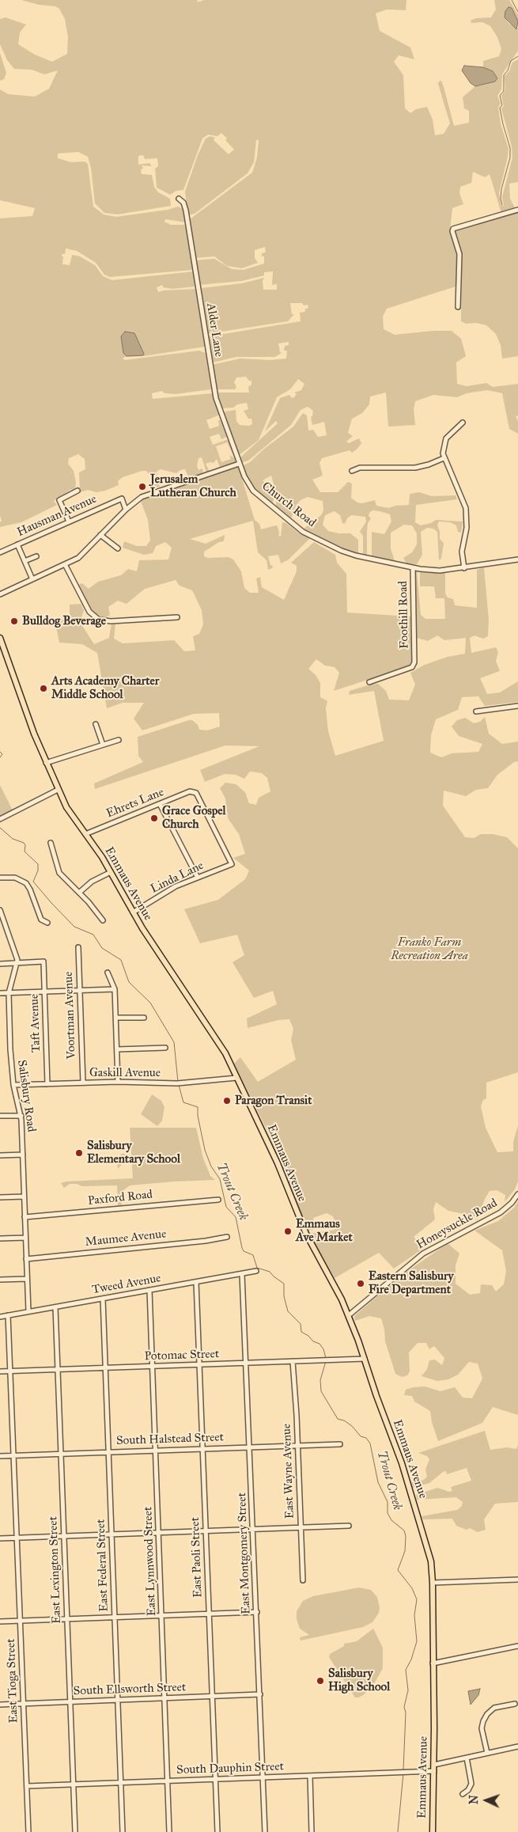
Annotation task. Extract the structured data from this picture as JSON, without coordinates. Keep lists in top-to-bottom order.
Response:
{
  "streets": {
    "main road": ["Emmaus Avenue"],
    "street": [
      "Alder Lane",
      "Church Road",
      "Hausman Avenue",
      "Foothill Road",
      "Ehrets Lane",
      "Linda Lane",
      "Voortman Avenue",
      "Taft Avenue",
      "Gaskill Avenue",
      "Salisbury Road",
      "Paxford Road",
      "Honeysuckle Road",
      "Maumee Avenue",
      "Tweed Avenue",
      "Potomac Street",
      "South Halstead Street",
      "East Wayne Avenue",
      "East Montgomery Street",
      "East Paoli Street",
      "East Lynnwood Street",
      "East Federal Street",
      "East Lexington Street",
      "East Tioga Street",
      "South Ellsworth Street",
      "South Dauphin Street"
    ]
  },
  "crossings": [
    ["Alder Lane", "Church Road"],
    ["Church Road", "Foothill Road"],
    ["Ehrets Lane", "Linda Lane"],
    ["Ehrets Lane", "Emmaus Avenue"],
    ["Linda Lane", "Emmaus Avenue"],
    ["Emmaus Avenue", "Gaskill Avenue"],
    ["Emmaus Avenue", "Honeysuckle Road"],
    ["Emmaus Avenue", "Potomac Street"],
    ["Emmaus Avenue", "South Dauphin Street"],
    ["Voortman Avenue", "Gaskill Avenue"],
    ["Taft Avenue", "Gaskill Avenue"],
    ["Taft Avenue", "Salisbury Road"],
    ["Gaskill Avenue", "Salisbury Road"],
    ["Salisbury Road", "Paxford Road"],
    ["Salisbury Road", "Maumee Avenue"],
    ["Salisbury Road", "Tweed Avenue"],
    ["Tweed Avenue", "East Montgomery Street"],
    ["Tweed Avenue", "East Paoli Street"],
    ["Tweed Avenue", "East Lynnwood Street"],
    ["Tweed Avenue", "East Federal Street"],
    ["Tweed Avenue", "East Lexington Street"],
    ["Tweed Avenue", "East Tioga Street"],
    ["Potomac Street", "East Wayne Avenue"],
    ["Potomac Street", "East Montgomery Street"],
    ["Potomac Street", "East Paoli Street"],
    ["Potomac Street", "East Lynnwood Street"],
    ["Potomac Street", "East Federal Street"],
    ["Potomac Street", "East Lexington Street"],
    ["Potomac Street", "East Tioga Street"],
    ["South Halstead Street", "East Wayne Avenue"],
    ["South Halstead Street", "East Montgomery Street"],
    ["South Halstead Street", "East Paoli Street"],
    ["South Halstead Street", "East Lynnwood Street"],
    ["South Halstead Street", "East Federal Street"],
    ["South Halstead Street", "East Lexington Street"],
    ["South Halstead Street", "East Tioga Street"],
    ["East Montgomery Street", "South Ellsworth Street"],
    ["East Montgomery Street", "South Dauphin Street"],
    ["East Paoli Street", "South Ellsworth Street"],
    ["East Paoli Street", "South Dauphin Street"],
    ["East Lynnwood Street", "South Ellsworth Street"],
    ["East Lynnwood Street", "South Dauphin Street"],
    ["East Federal Street", "South Ellsworth Street"],
    ["East Federal Street", "South Dauphin Street"],
    ["East Lexington Street", "South Ellsworth Street"],
    ["East Lexington Street", "South Dauphin Street"],
    ["East Tioga Street", "South Ellsworth Street"],
    ["East Tioga Street", "South Dauphin Street"]
  ],
  "water": ["Trout Creek"],
  "parks": ["Franko Farm Recreation Area"],
  "places": [
    "Jerusalem Lutheran Church",
    "Bulldog Beverage",
    "Arts Academy Charter Middle School",
    "Grace Gospel Church",
    "Paragon Transit",
    "Salisbury Elementary School",
    "Emmaus Ave Market",
    "Eastern Salisbury Fire Department",
    "Salisbury High School"
  ],
  "north": "left"
}
